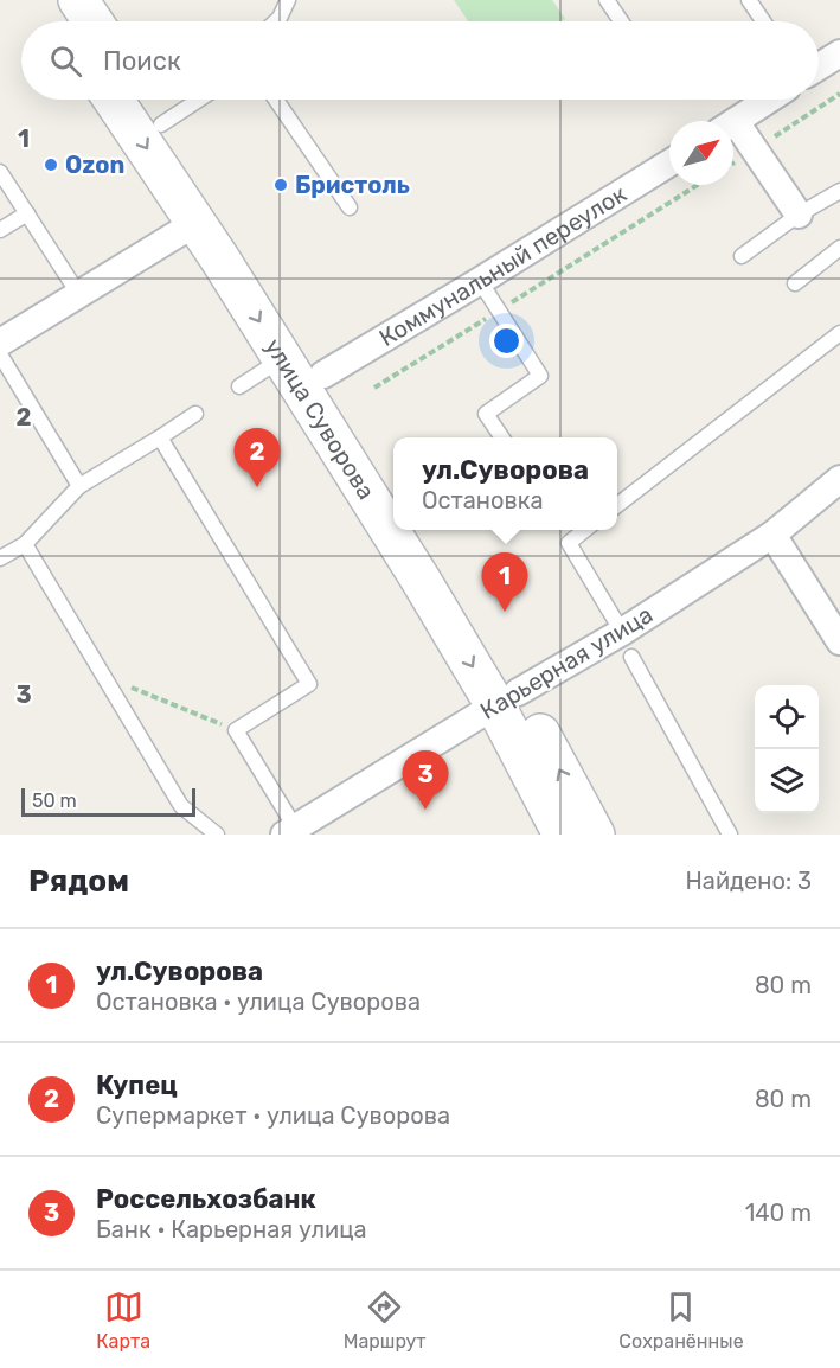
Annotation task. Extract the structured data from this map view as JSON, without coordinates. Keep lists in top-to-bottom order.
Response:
{
  "streets": {
    "main road": ["улица Суворова"],
    "street": ["Коммунальный переулок", "Карьерная улица"]
  },
  "crossings": [
    ["Коммунальный переулок", "улица Суворова"],
    ["улица Суворова", "Карьерная улица"]
  ],
  "places": ["Ozon", "Бристоль"],
  "scale_bar": "50 m",
  "north": "top right",
  "page": {
    "search": "Поиск",
    "pins": ["2", "1", "3"],
    "popup": ["ул.Суворова", "Остановка"],
    "scale": "50 m",
    "heading": ["Рядом", "Найдено: 3"],
    "list": [
      {
        "mark": "1",
        "name": "ул.Суворова",
        "note": "Остановка · улица Суворова",
        "value": "80 m"
      },
      {
        "mark": "2",
        "name": "Купец",
        "note": "Супермаркет · улица Суворова",
        "value": "80 m"
      },
      {
        "mark": "3",
        "name": "Россельхозбанк",
        "note": "Банк · Карьерная улица",
        "value": "140 m"
      }
    ],
    "nav": ["Карта", "Маршрут", "Сохранённые"]
  },
  "grid": {
    "rows": ["1", "2", "3"]
  }
}
